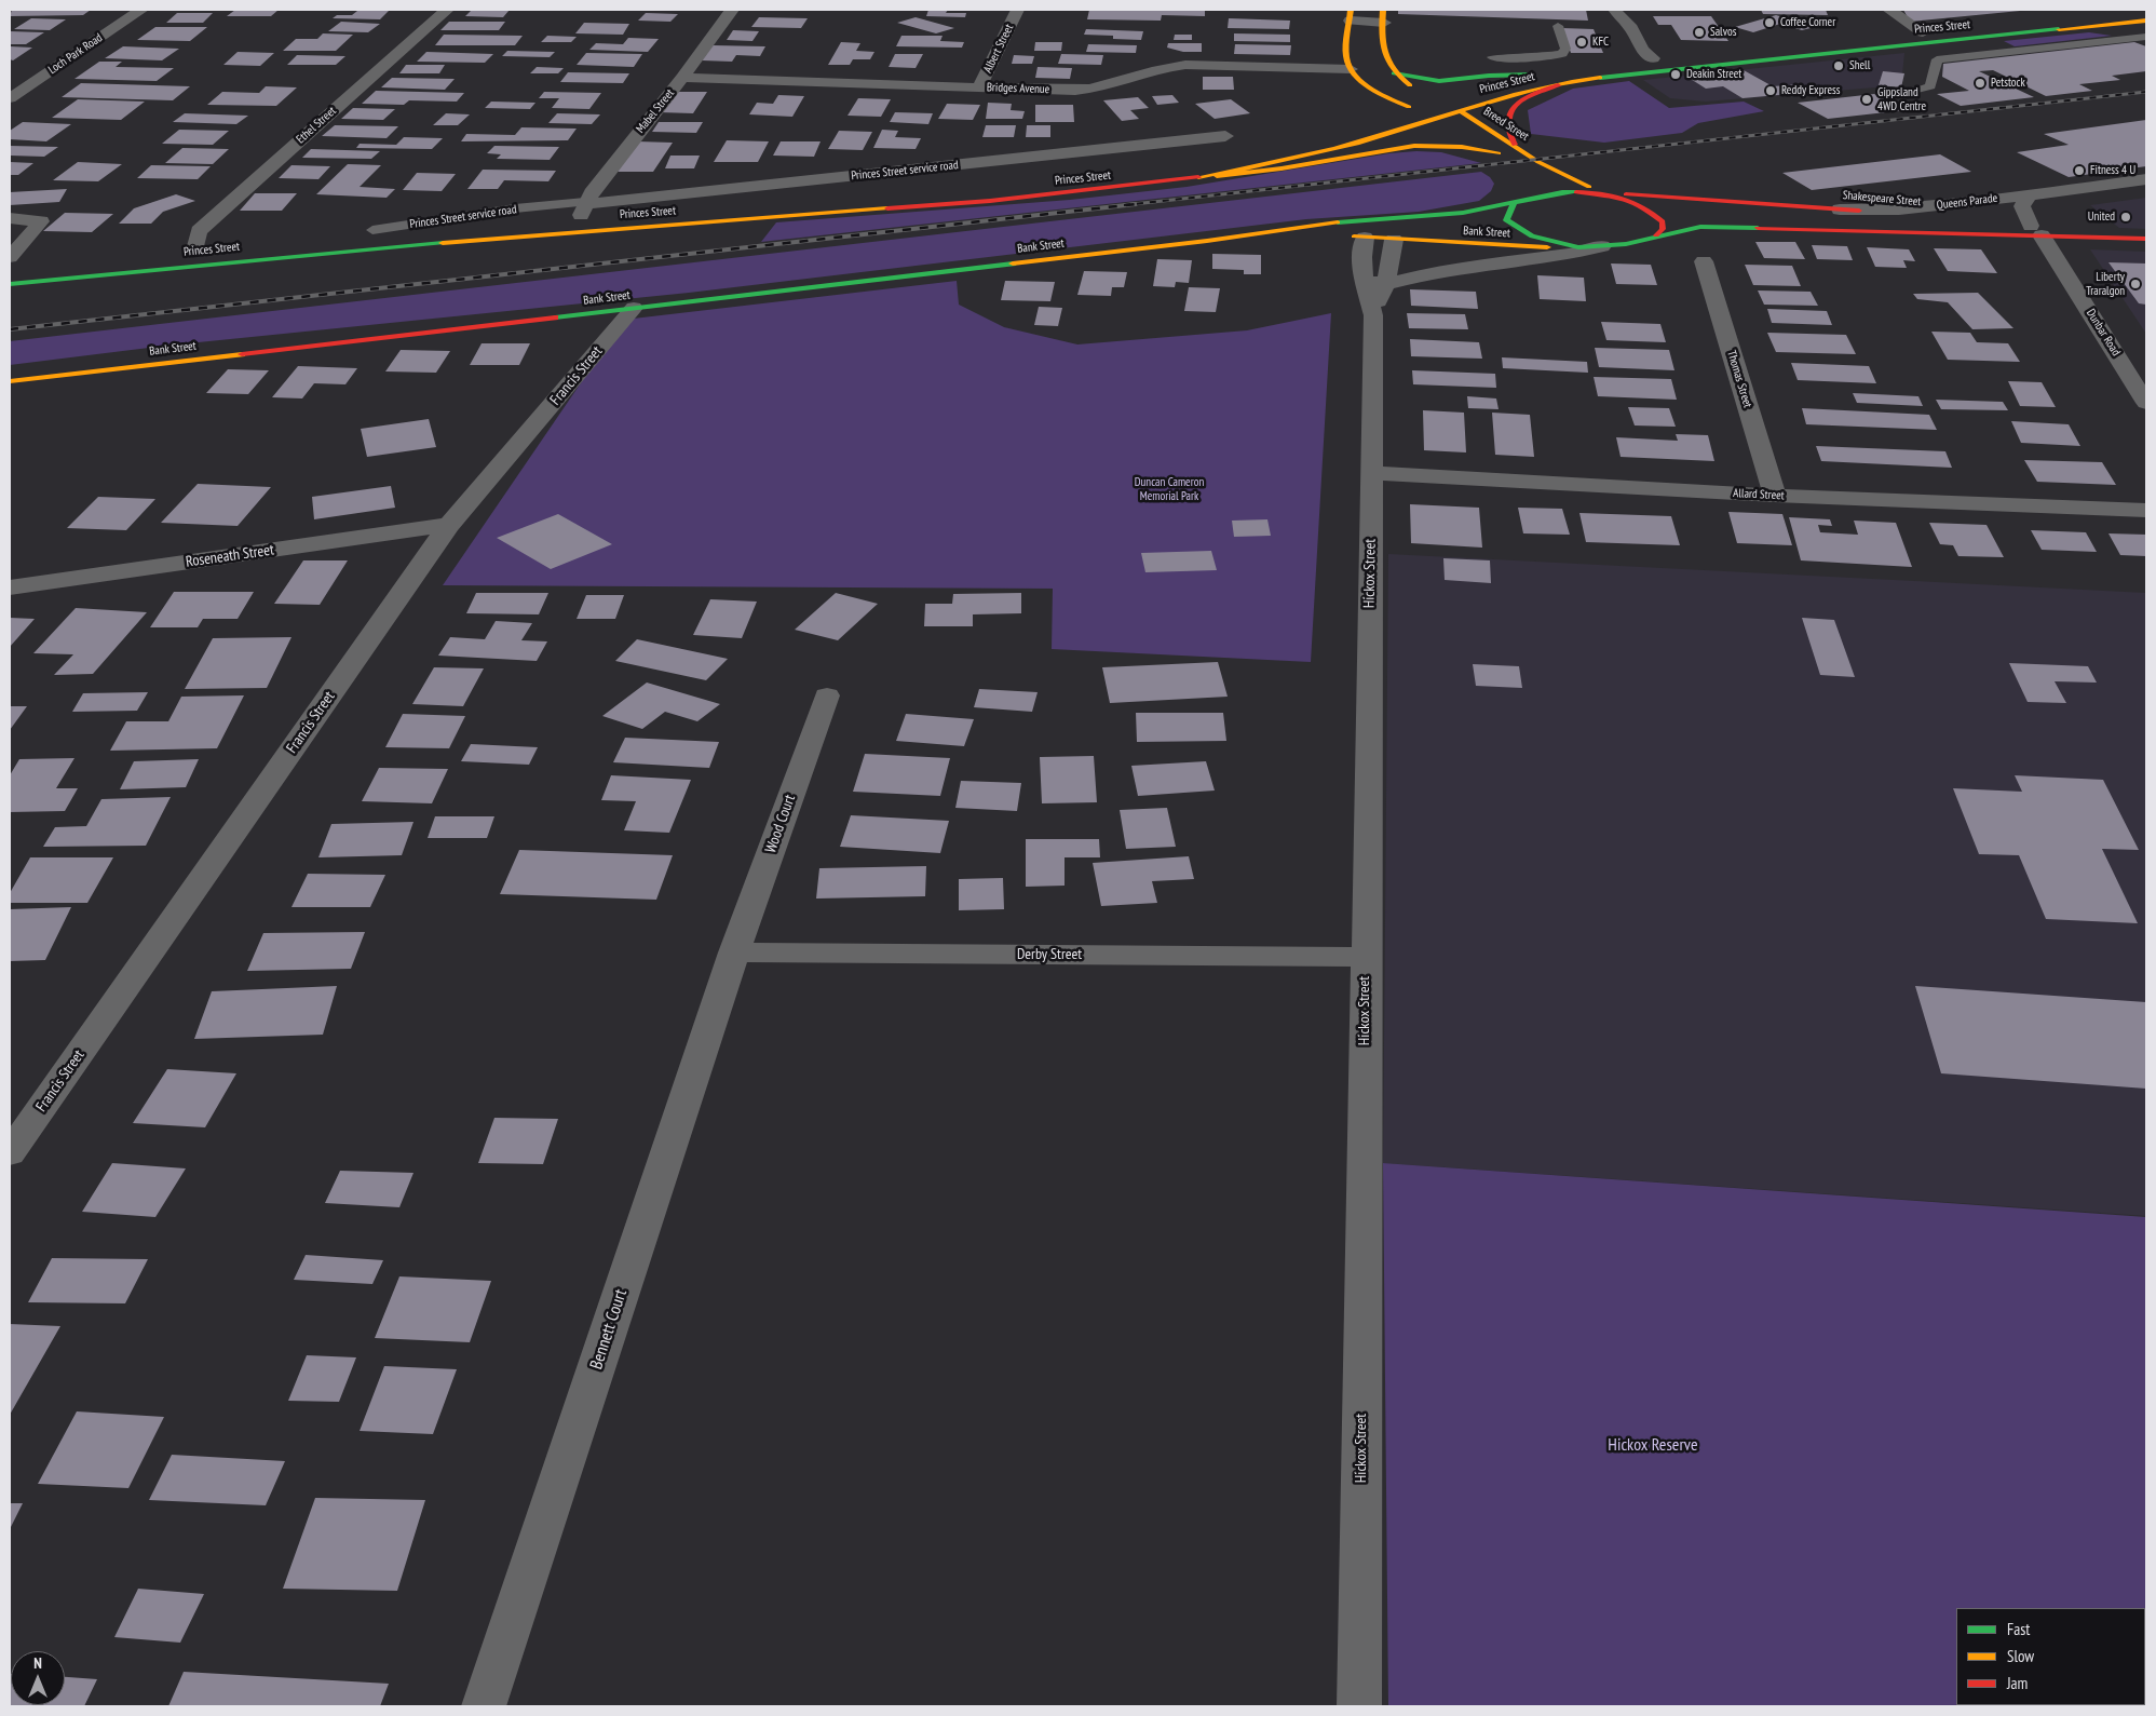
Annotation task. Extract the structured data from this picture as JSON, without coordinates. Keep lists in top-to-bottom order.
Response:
{
  "streets": {
    "main road": [
      "Princes Street",
      "Breed Street",
      "Shakespeare Street",
      "Bank Street"
    ],
    "street": [
      "Albert Street",
      "Loch Park Road",
      "Bridges Avenue",
      "Mabel Street",
      "Ethel Street",
      "Princes Street service road",
      "Queens Parade",
      "Dunbar Road",
      "Francis Street",
      "Thomas Street",
      "Allard Street",
      "Roseneath Street",
      "Hickox Street",
      "Wood Court",
      "Derby Street",
      "Bennett Court"
    ]
  },
  "crossings": [
    ["Princes Street", "Mabel Street"],
    ["Princes Street", "Breed Street"],
    ["Princes Street", "Princes Street service road"],
    ["Albert Street", "Bridges Avenue"],
    ["Bridges Avenue", "Mabel Street"],
    ["Bridges Avenue", "Breed Street"],
    ["Mabel Street", "Princes Street service road"],
    ["Breed Street", "Shakespeare Street"],
    ["Breed Street", "Bank Street"],
    ["Shakespeare Street", "Queens Parade"],
    ["Shakespeare Street", "Bank Street"],
    ["Bank Street", "Francis Street"],
    ["Bank Street", "Hickox Street"],
    ["Francis Street", "Roseneath Street"],
    ["Thomas Street", "Allard Street"],
    ["Allard Street", "Hickox Street"],
    ["Hickox Street", "Derby Street"],
    ["Wood Court", "Derby Street"],
    ["Wood Court", "Bennett Court"],
    ["Derby Street", "Bennett Court"]
  ],
  "parks": ["Duncan Cameron Memorial Park", "Hickox Reserve"],
  "places": [
    "Coffee Corner",
    "Salvos",
    "KFC",
    "Shell",
    "Deakin Street",
    "Petstock",
    "Reddy Express",
    "Gippsland 4WD Centre",
    "Fitness 4 U",
    "United",
    "Liberty Traralgon"
  ],
  "legend": ["Fast", "Slow", "Jam"],
  "north": "top"
}
